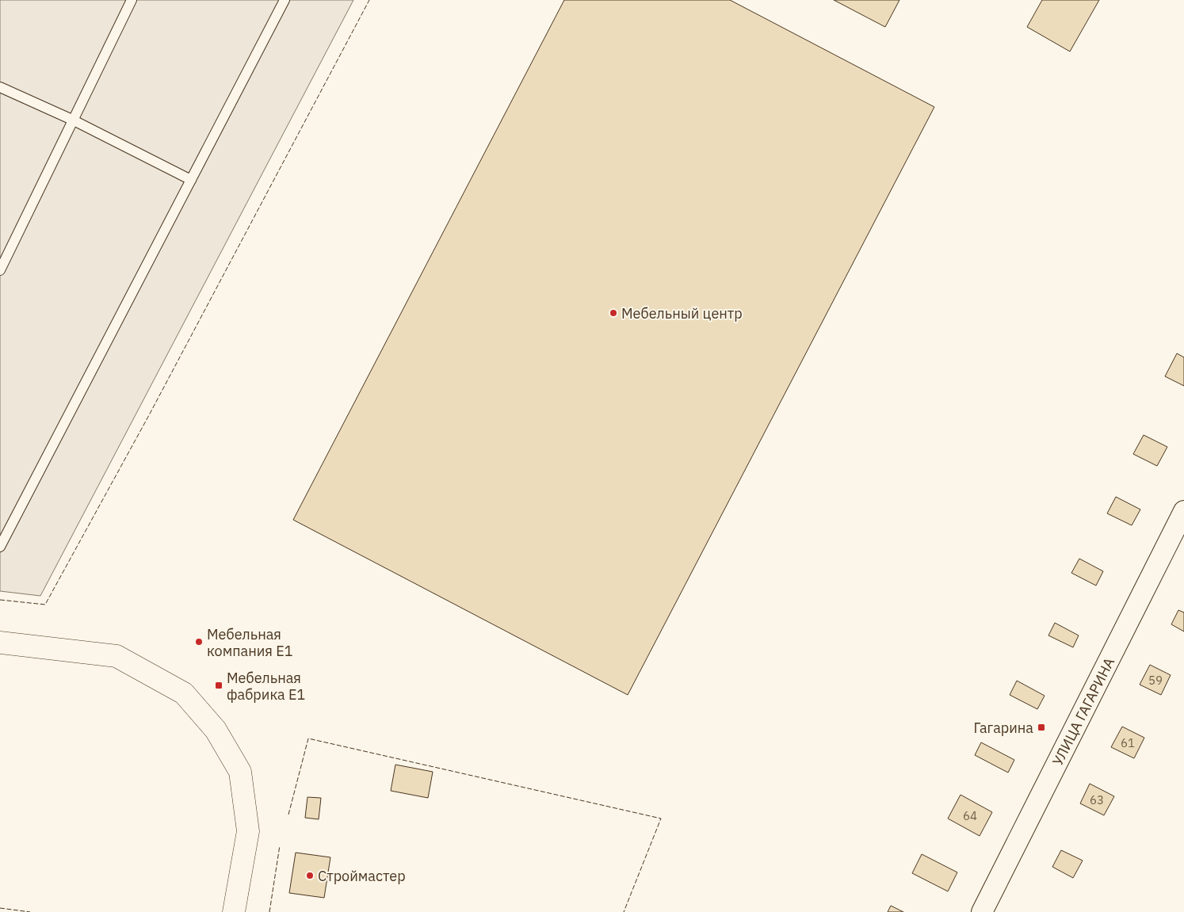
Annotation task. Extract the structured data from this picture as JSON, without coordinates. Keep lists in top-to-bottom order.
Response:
{
  "streets": {
    "street": ["УЛИЦА ГАГАРИНА"]
  },
  "places": {
    "other": ["Мебельный центр", "Мебельная компания Е1", "Строймастер"],
    "transit": ["Мебельная фабрика Е1", "Гагарина"]
  },
  "house_numbers": [
    "59",
    "61",
    "63",
    "64"
  ]
}
